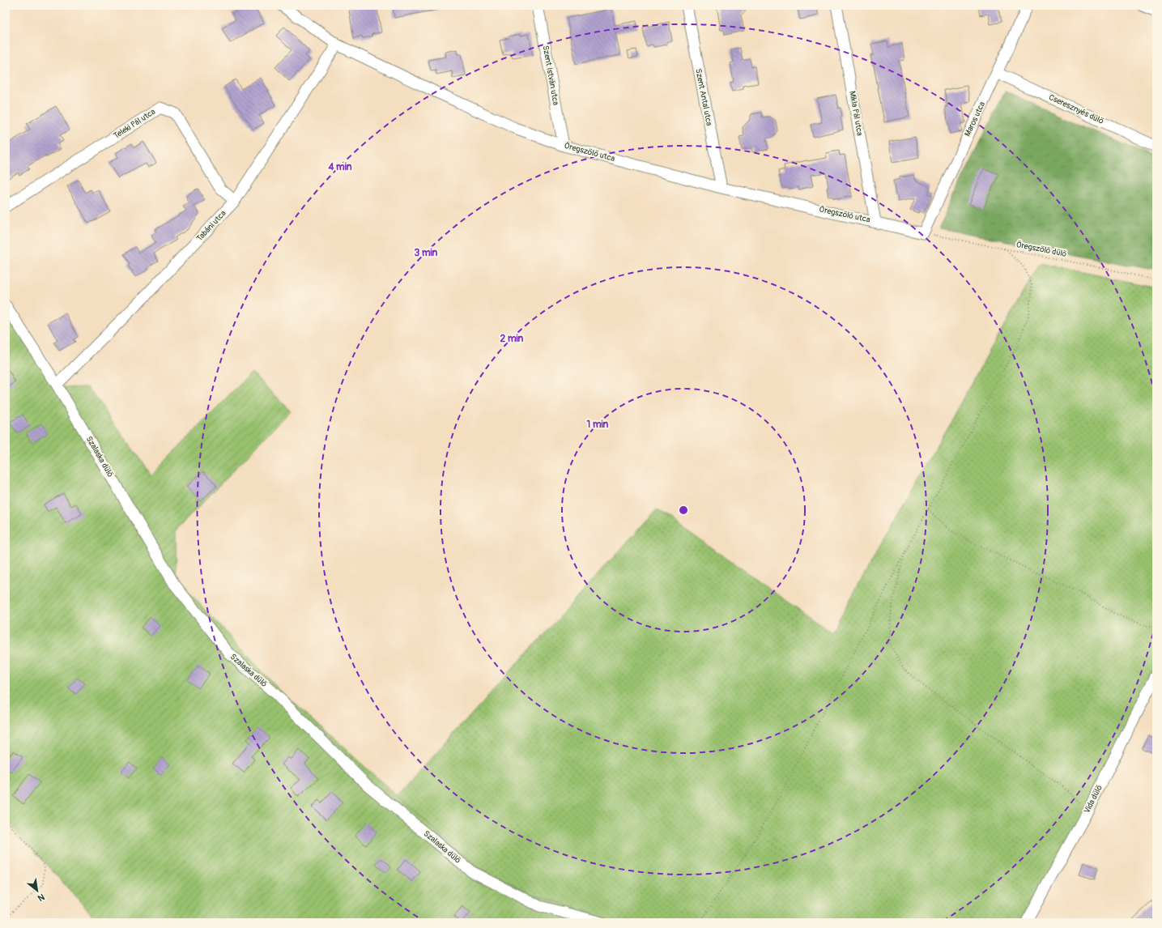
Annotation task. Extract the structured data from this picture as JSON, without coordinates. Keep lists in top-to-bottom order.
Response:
{
  "streets": {
    "street": [
      "Szent István utca",
      "Szent Antal utca",
      "Cseresznyés dűlő",
      "Mikla Pál utca",
      "Maros utca",
      "Teleki Pál utca",
      "Öregszőlő utca",
      "Tabáni utca",
      "Szalaska dűlő",
      "Vida dűlő"
    ],
    "path": ["Öregszőlő dűlő"]
  },
  "crossings": [
    ["Szent István utca", "Öregszőlő utca"],
    ["Szent Antal utca", "Öregszőlő utca"],
    ["Cseresznyés dűlő", "Maros utca"],
    ["Mikla Pál utca", "Öregszőlő utca"],
    ["Maros utca", "Öregszőlő utca"],
    ["Maros utca", "Öregszőlő dűlő"],
    ["Teleki Pál utca", "Tabáni utca"],
    ["Öregszőlő utca", "Tabáni utca"],
    ["Öregszőlő utca", "Öregszőlő dűlő"],
    ["Tabáni utca", "Szalaska dűlő"]
  ],
  "north": "bottom right",
  "rings": [
    "4 min",
    "3 min",
    "2 min",
    "1 min"
  ]
}
